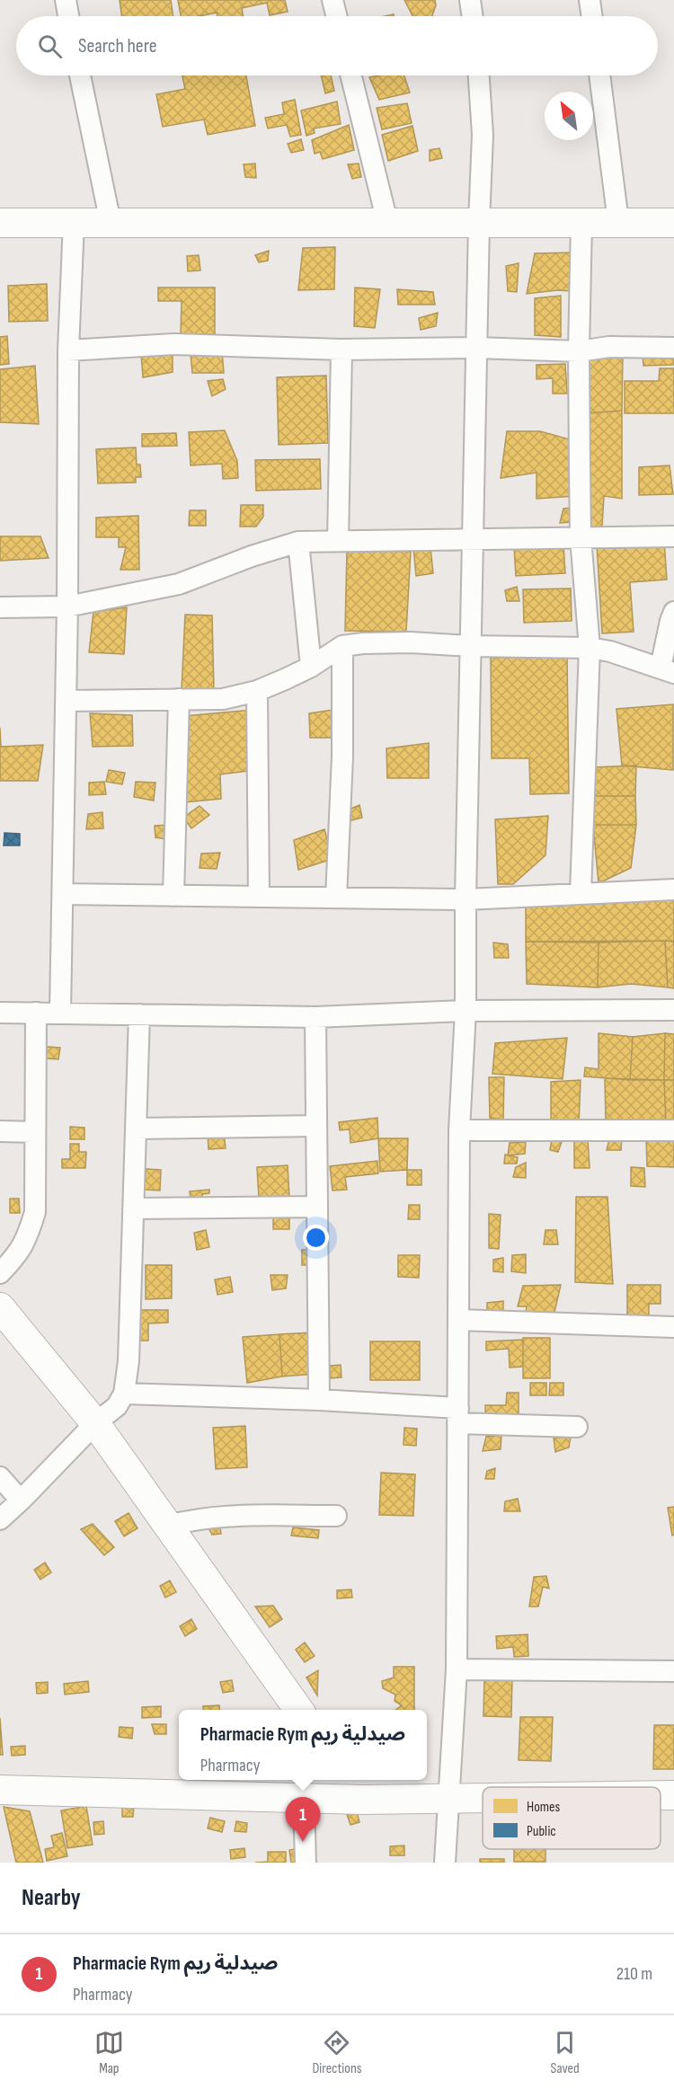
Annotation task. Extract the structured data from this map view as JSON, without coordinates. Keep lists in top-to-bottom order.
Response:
{
  "legend": ["Homes", "Public"],
  "north": "top left",
  "page": {
    "search": "Search here",
    "popup": ["Pharmacie Rym صيدلية ريم", "Pharmacy"],
    "pins": "1",
    "heading": "Nearby",
    "list": [
      {
        "mark": "1",
        "name": "Pharmacie Rym صيدلية ريم",
        "note": "Pharmacy",
        "value": "210 m"
      }
    ],
    "nav": ["Map", "Directions", "Saved"]
  }
}
